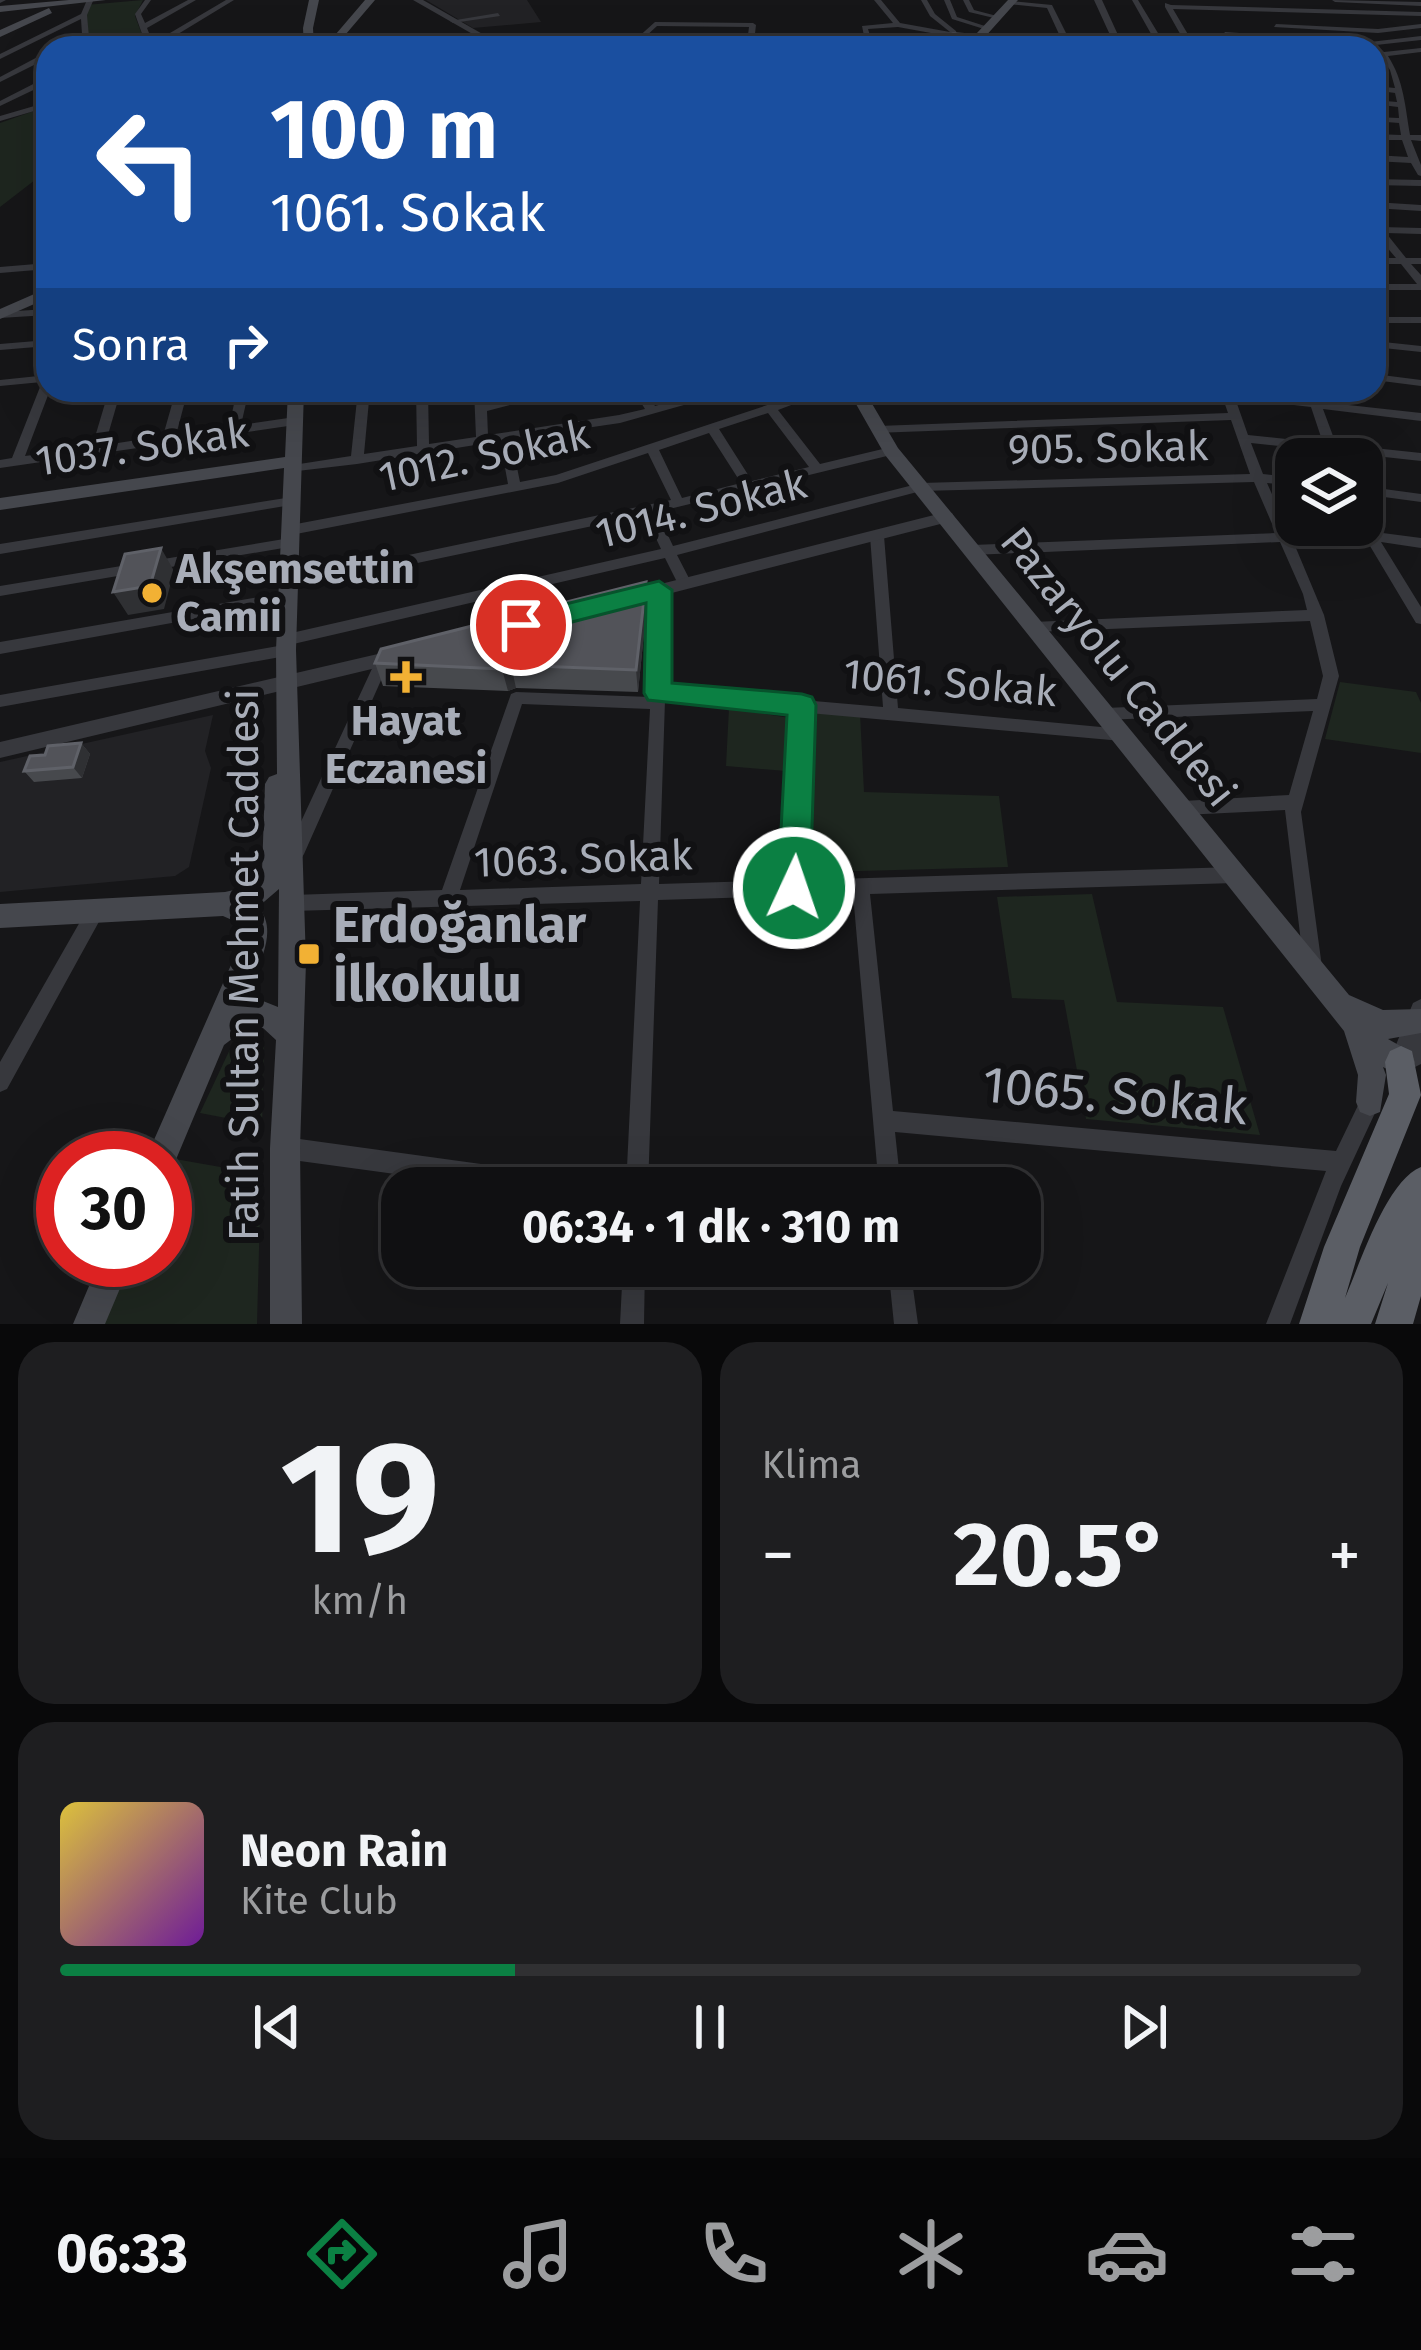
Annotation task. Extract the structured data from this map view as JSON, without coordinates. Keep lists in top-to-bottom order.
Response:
{
  "streets": {
    "main road": ["1037. Sokak", "Pazaryolu Caddesi", "Fatih Sultan Mehmet Caddesi"],
    "street": [
      "905. Sokak",
      "1012. Sokak",
      "1014. Sokak",
      "1061. Sokak",
      "1063. Sokak",
      "1065. Sokak"
    ]
  },
  "crossings": [
    ["1037. Sokak", "Fatih Sultan Mehmet Caddesi"],
    ["905. Sokak", "1014. Sokak"],
    ["905. Sokak", "Pazaryolu Caddesi"],
    ["1012. Sokak", "Fatih Sultan Mehmet Caddesi"],
    ["1014. Sokak", "Pazaryolu Caddesi"],
    ["1014. Sokak", "Fatih Sultan Mehmet Caddesi"],
    ["Pazaryolu Caddesi", "1061. Sokak"],
    ["Pazaryolu Caddesi", "1063. Sokak"],
    ["1061. Sokak", "1063. Sokak"],
    ["1063. Sokak", "Fatih Sultan Mehmet Caddesi"]
  ],
  "places": {
    "other": ["Akşemsettin Camii"],
    "health": ["Hayat Eczanesi"],
    "transit": ["Erdoğanlar İlkokulu"]
  },
  "page": {
    "turn": ["100 m", "1061. Sokak"],
    "then": "Sonra",
    "limit": "30",
    "trip": "06:34 · 1 dk · 310 m",
    "tile": [
      ["19", "km/h"],
      "Klima"
    ],
    "heat": ["−", "20.5°", "+"],
    "song": ["Neon Rain", "Kite Club"],
    "tabs": "06:33"
  }
}
